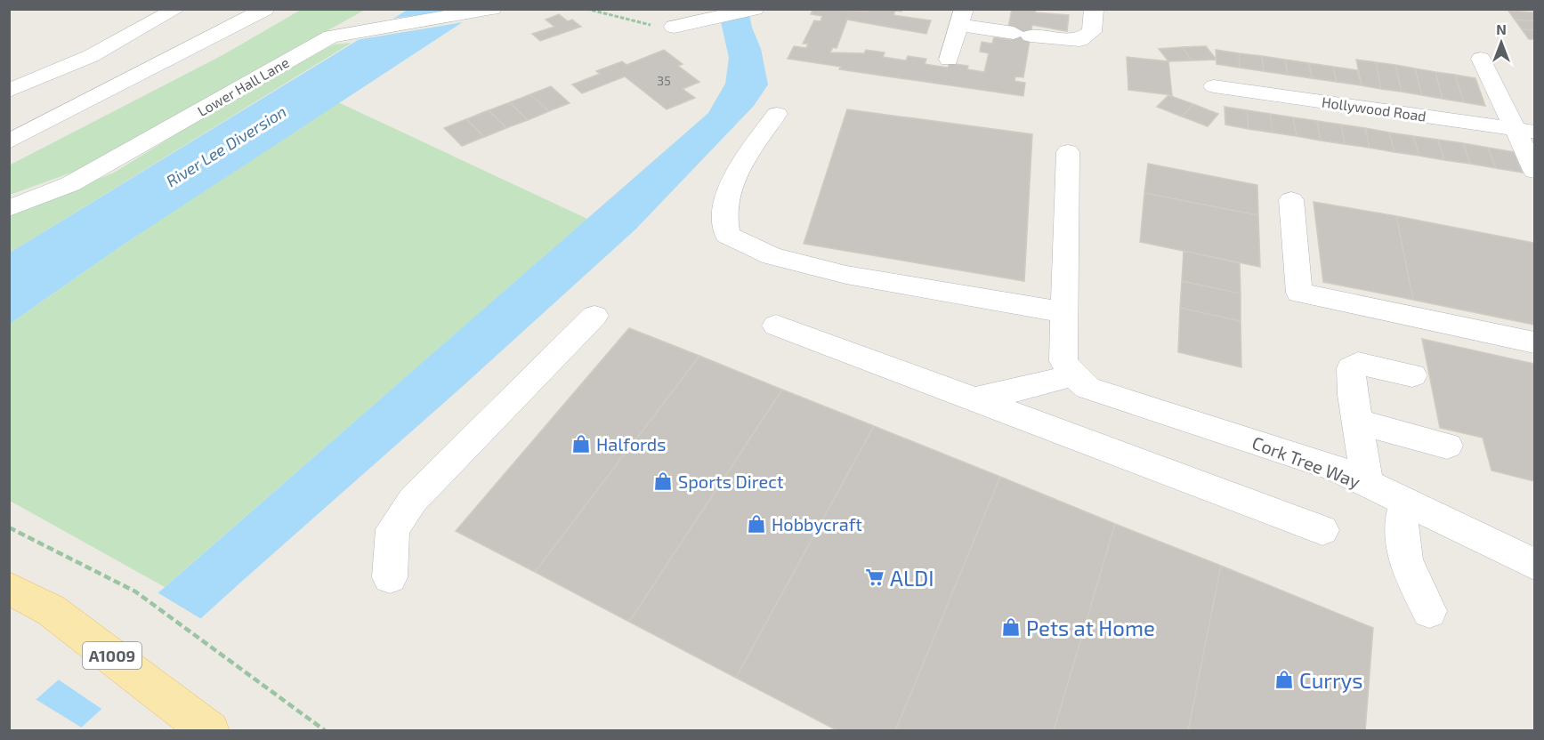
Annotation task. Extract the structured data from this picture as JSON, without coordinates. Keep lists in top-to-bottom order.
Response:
{
  "streets": {
    "main road": ["A1009"],
    "street": ["Lower Hall Lane", "Hollywood Road", "Cork Tree Way"]
  },
  "water": ["River Lee Diversion"],
  "places": {
    "shop": [
      "Halfords",
      "Sports Direct",
      "Hobbycraft",
      "Pets at Home",
      "Currys"
    ],
    "supermarket": ["ALDI"]
  },
  "house_numbers": ["35"],
  "north": "top"
}
